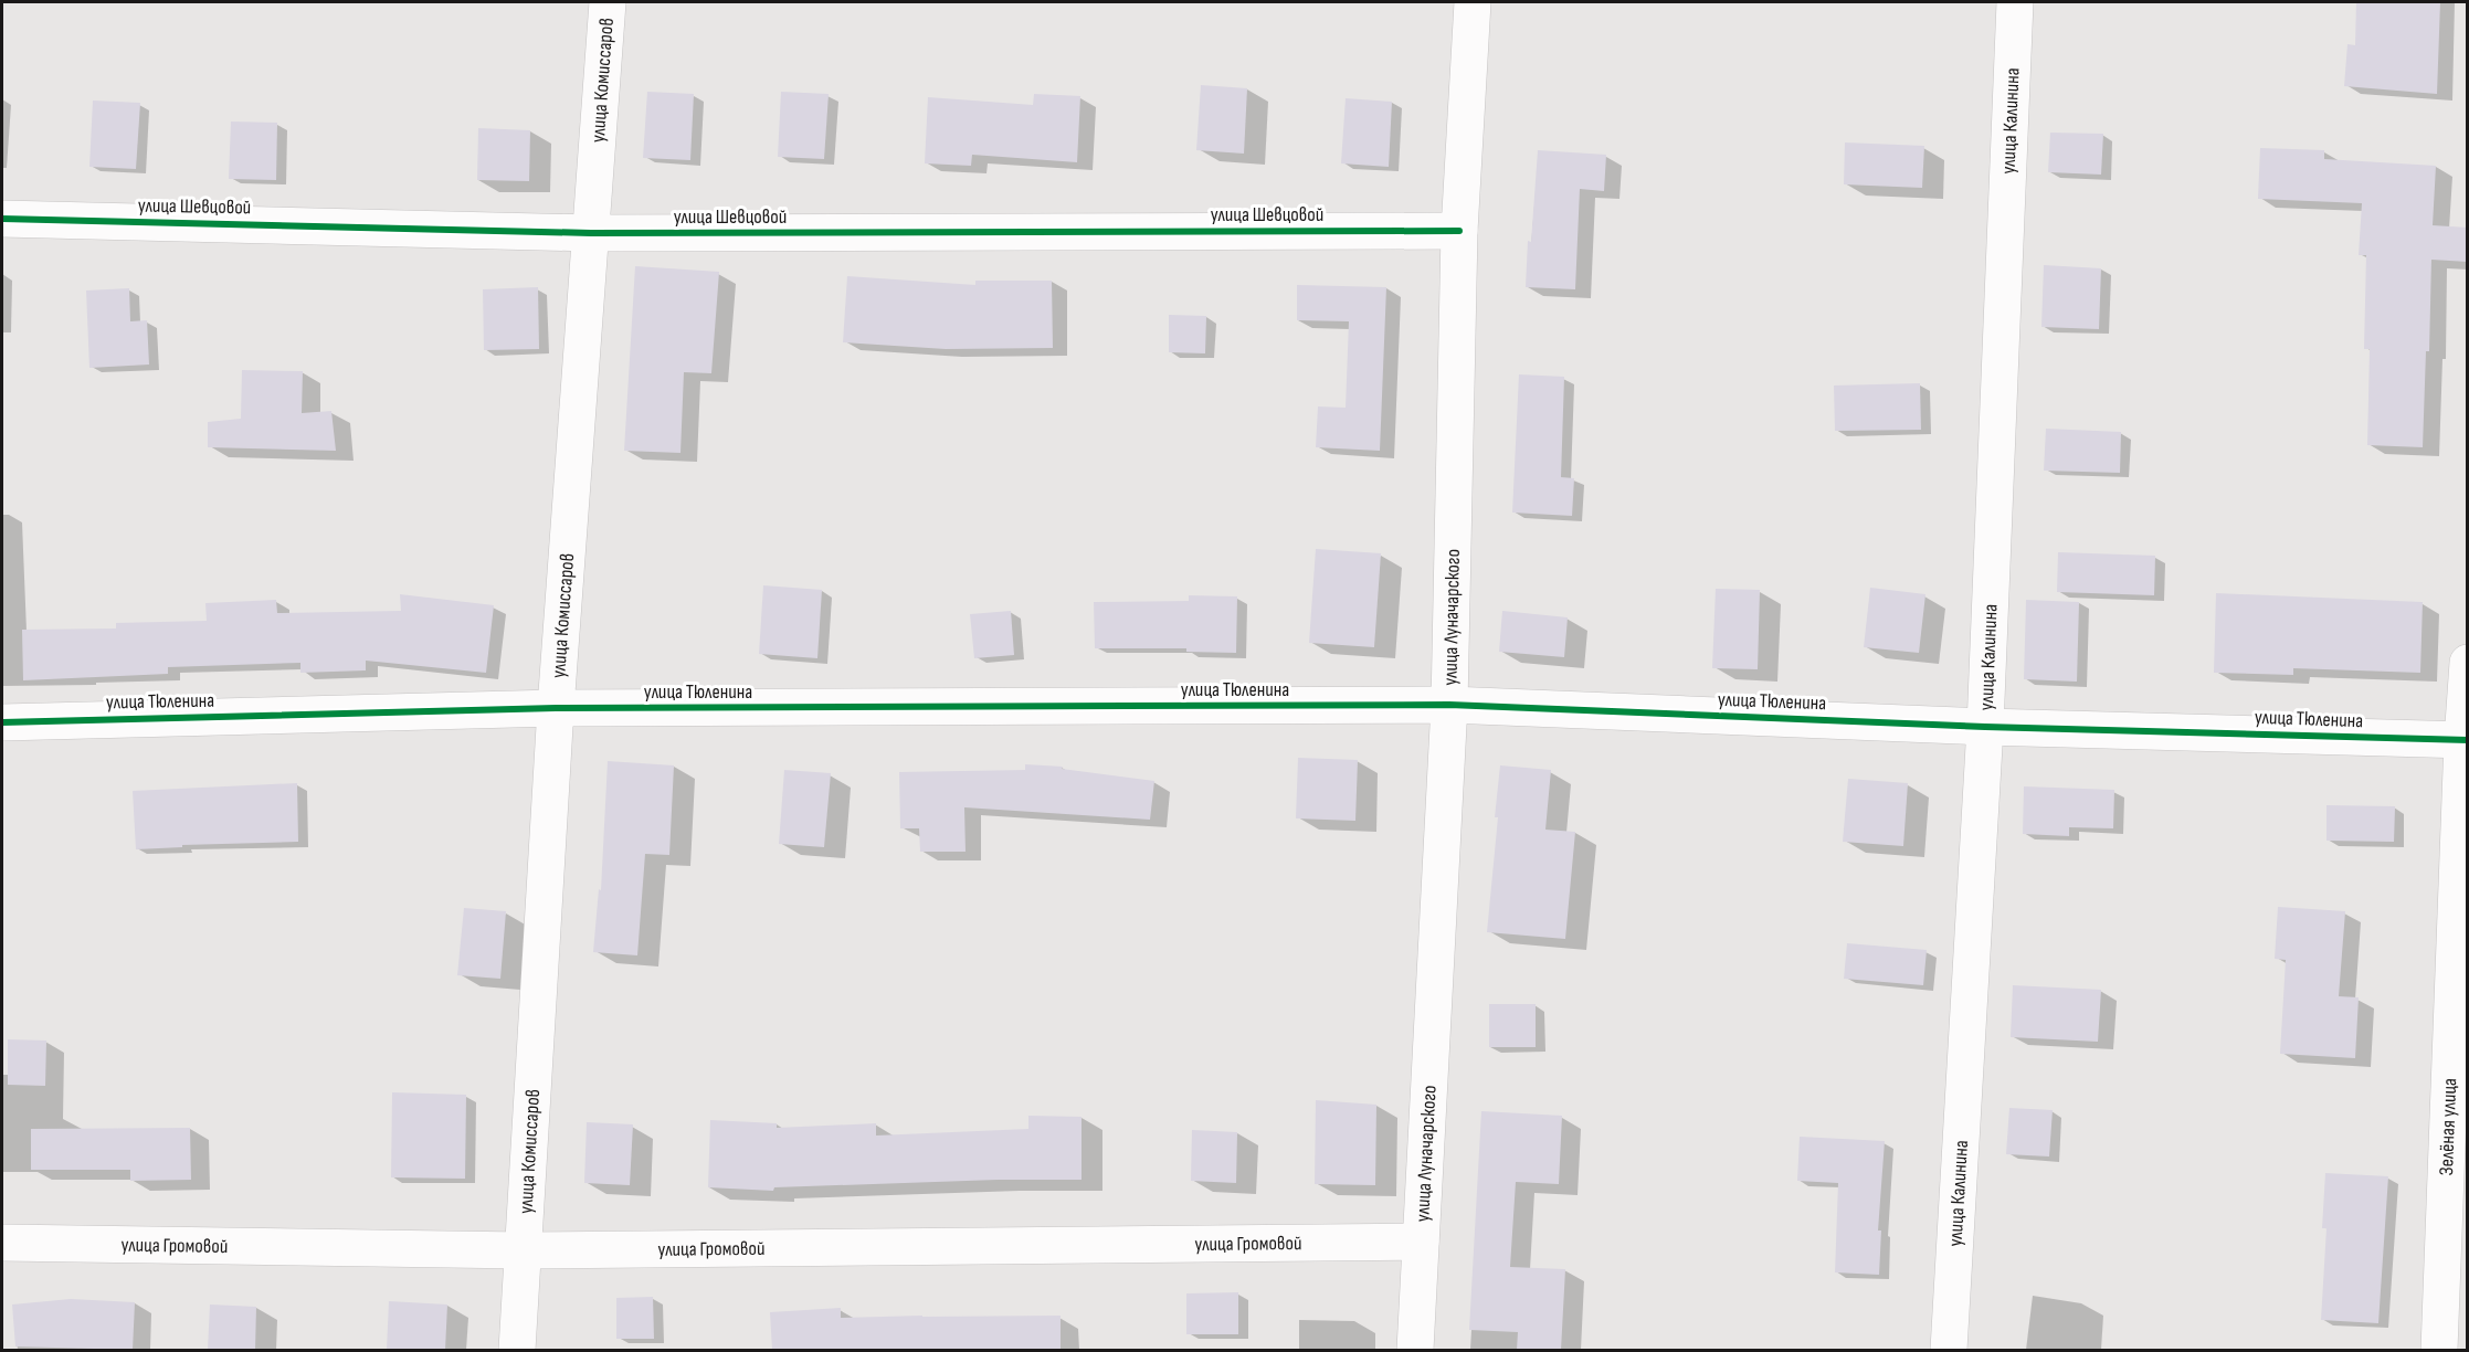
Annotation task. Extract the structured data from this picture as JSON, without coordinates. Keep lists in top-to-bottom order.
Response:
{
  "streets": {
    "street": [
      "улица Комиссаров",
      "улица Калинина",
      "улица Шевцовой",
      "улица Луначарского",
      "улица Тюленина",
      "Зелёная улица",
      "улица Громовой"
    ]
  },
  "crossings": [
    ["улица Комиссаров", "улица Шевцовой"],
    ["улица Комиссаров", "улица Тюленина"],
    ["улица Комиссаров", "улица Громовой"],
    ["улица Калинина", "улица Тюленина"],
    ["улица Шевцовой", "улица Луначарского"],
    ["улица Луначарского", "улица Тюленина"],
    ["улица Луначарского", "улица Громовой"],
    ["улица Тюленина", "Зелёная улица"]
  ]
}
